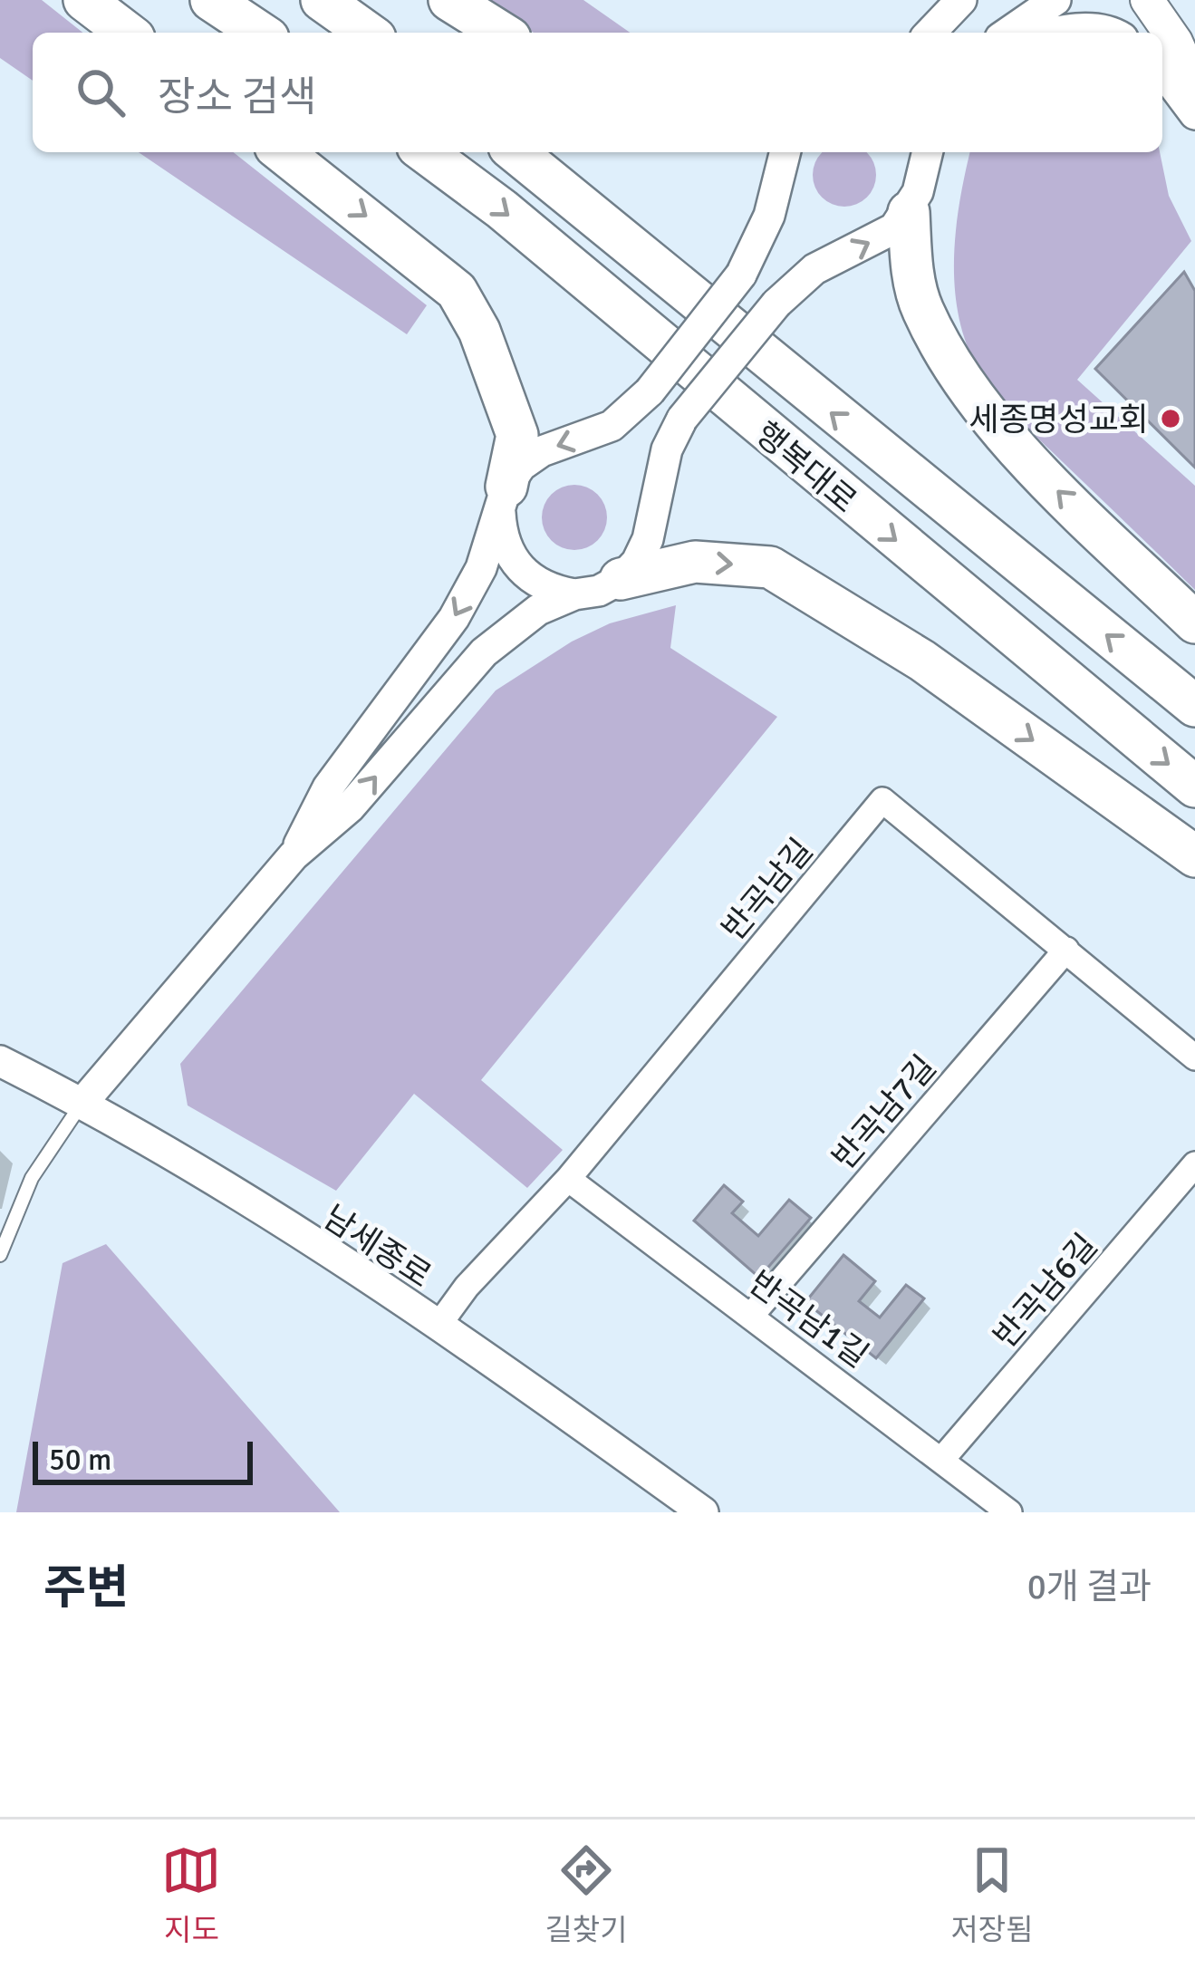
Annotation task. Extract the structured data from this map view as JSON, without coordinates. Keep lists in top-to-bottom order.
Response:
{
  "streets": {
    "highway": ["행복대로"],
    "street": [
      "반곡남길",
      "반곡남7길",
      "남세종로",
      "반곡남6길",
      "반곡남1길"
    ]
  },
  "crossings": [
    ["반곡남길", "반곡남7길"],
    ["반곡남길", "남세종로"],
    ["반곡남길", "반곡남1길"],
    ["반곡남7길", "반곡남1길"],
    ["반곡남6길", "반곡남1길"]
  ],
  "places": ["세종명성교회"],
  "scale_bar": "50 m",
  "page": {
    "search": "장소 검색",
    "scale": "50 m",
    "heading": ["주변", "0개 결과"],
    "nav": ["지도", "길찾기", "저장됨"]
  }
}
